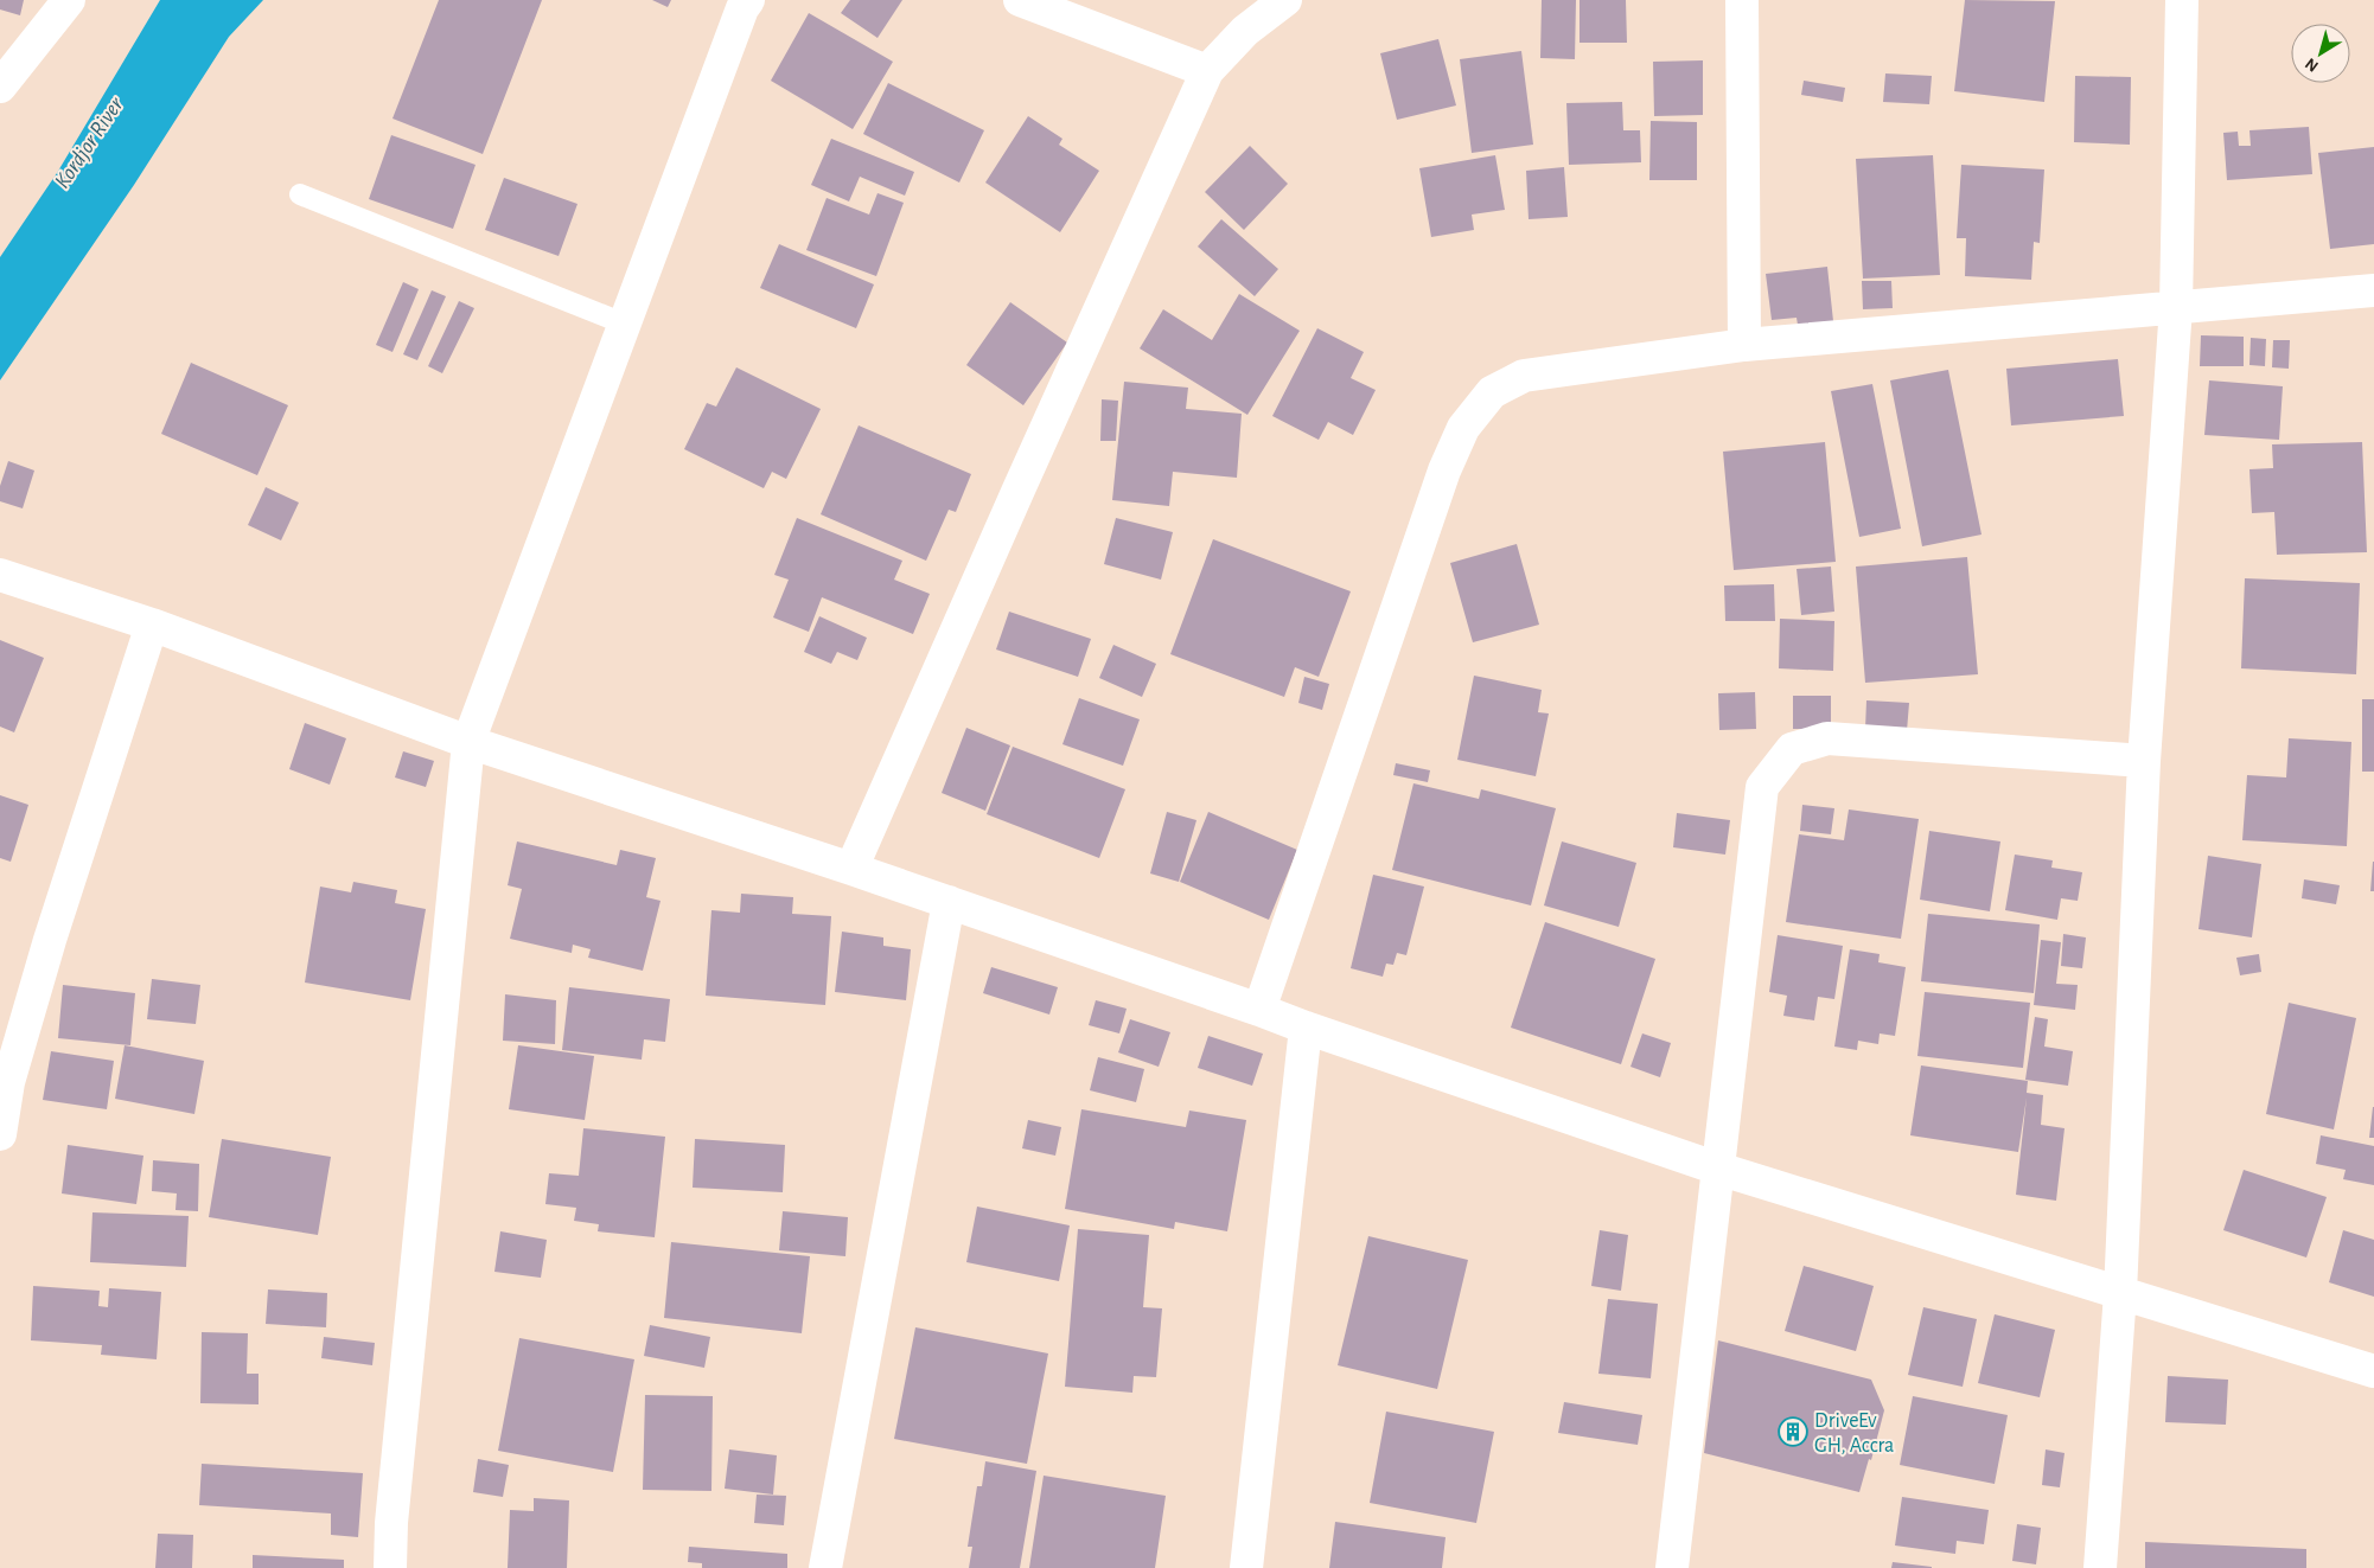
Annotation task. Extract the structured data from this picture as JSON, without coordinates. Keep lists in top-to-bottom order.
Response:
{
  "water": ["Kordjor River"],
  "places": {
    "building": ["DriveEv GH, Accra"]
  },
  "north": "bottom left"
}
